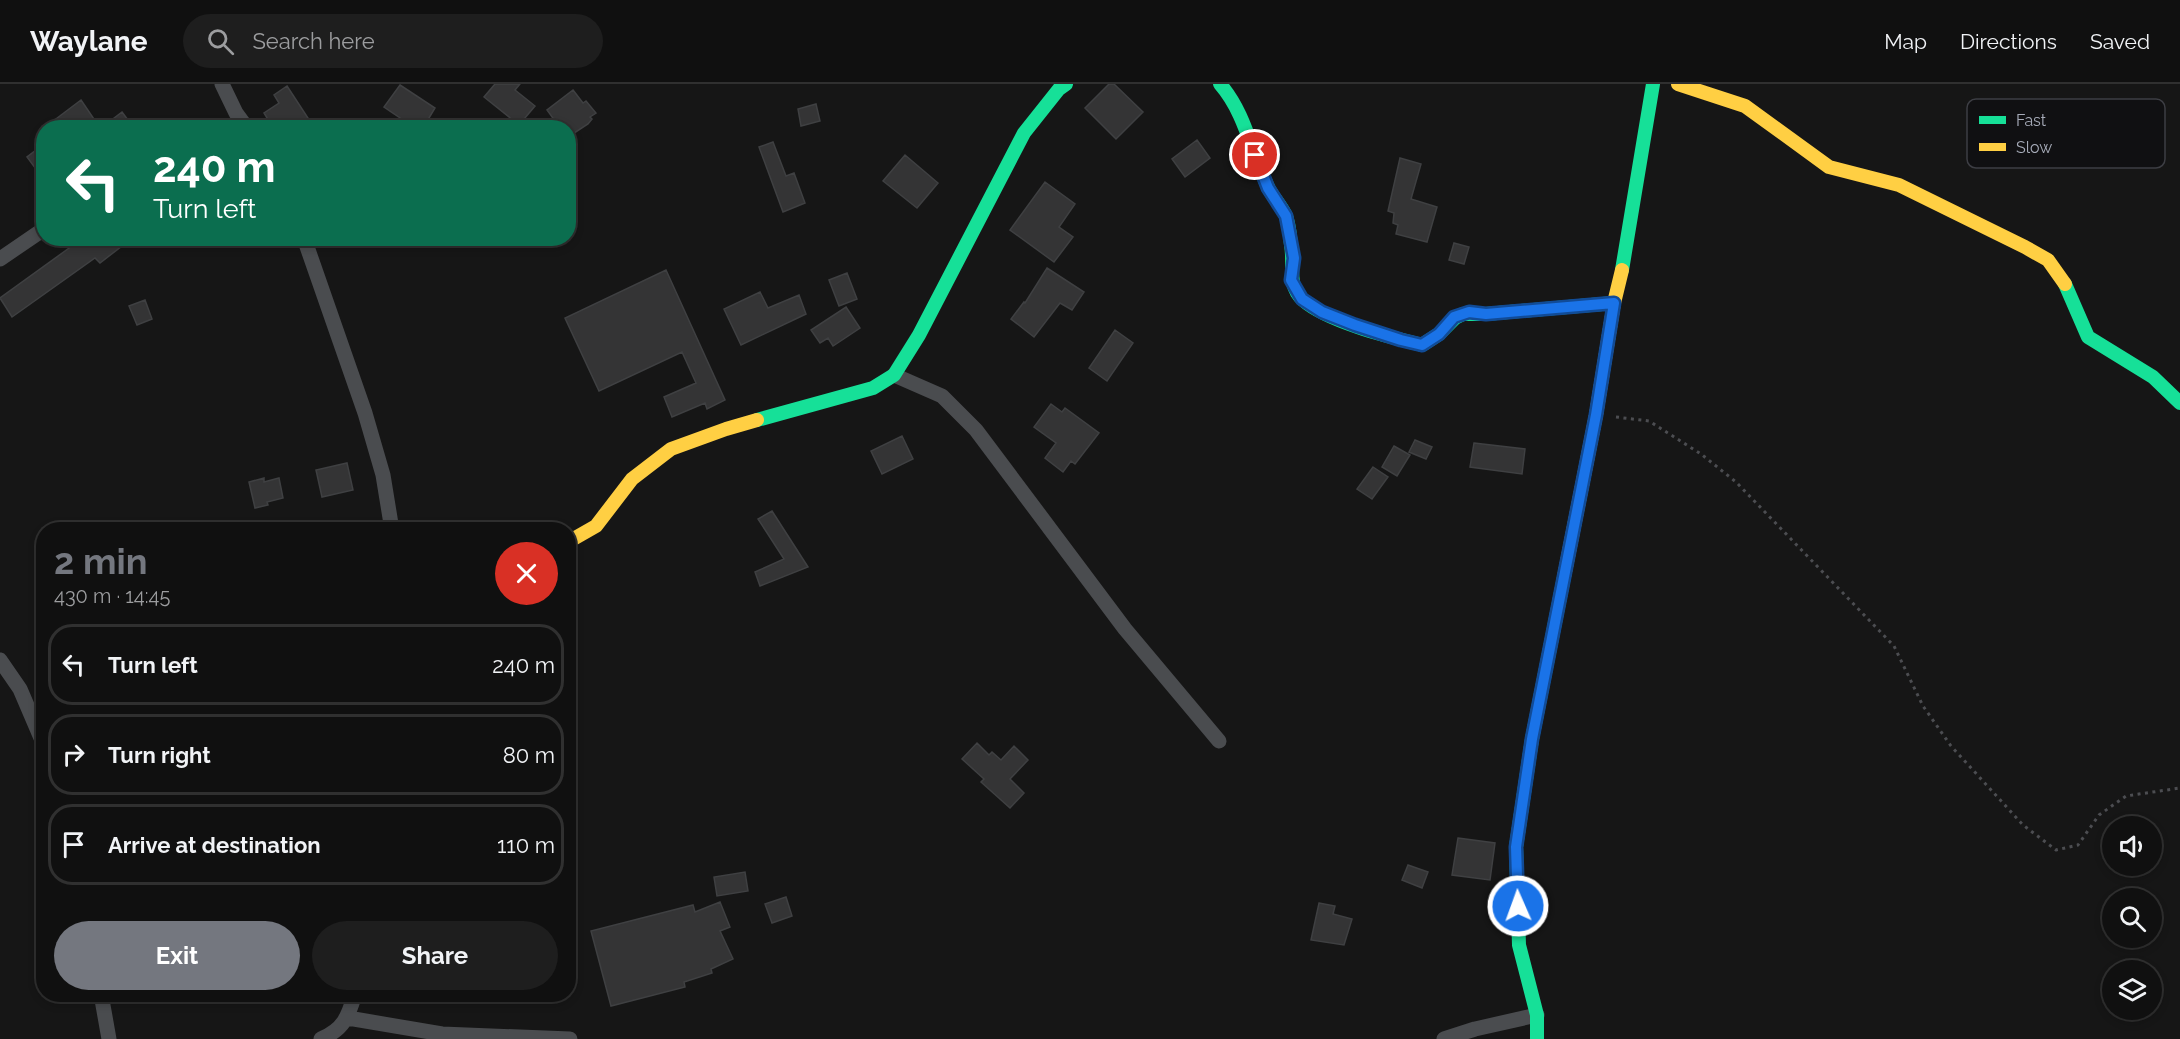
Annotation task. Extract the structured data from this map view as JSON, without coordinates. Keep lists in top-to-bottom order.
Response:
{
  "legend": ["Fast", "Slow"],
  "page": {
    "header": "Waylane",
    "search": "Search here",
    "nav": ["Map", "Directions", "Saved"],
    "turn": ["240 m", "Turn left"],
    "heading": ["2 min", "430 m · 14:45"],
    "list": [
      {
        "name": "Turn left",
        "value": "240 m"
      },
      {
        "name": "Turn right",
        "value": "80 m"
      },
      {
        "name": "Arrive at destination",
        "value": "110 m"
      }
    ],
    "buttons": ["Exit", "Share"]
  }
}
